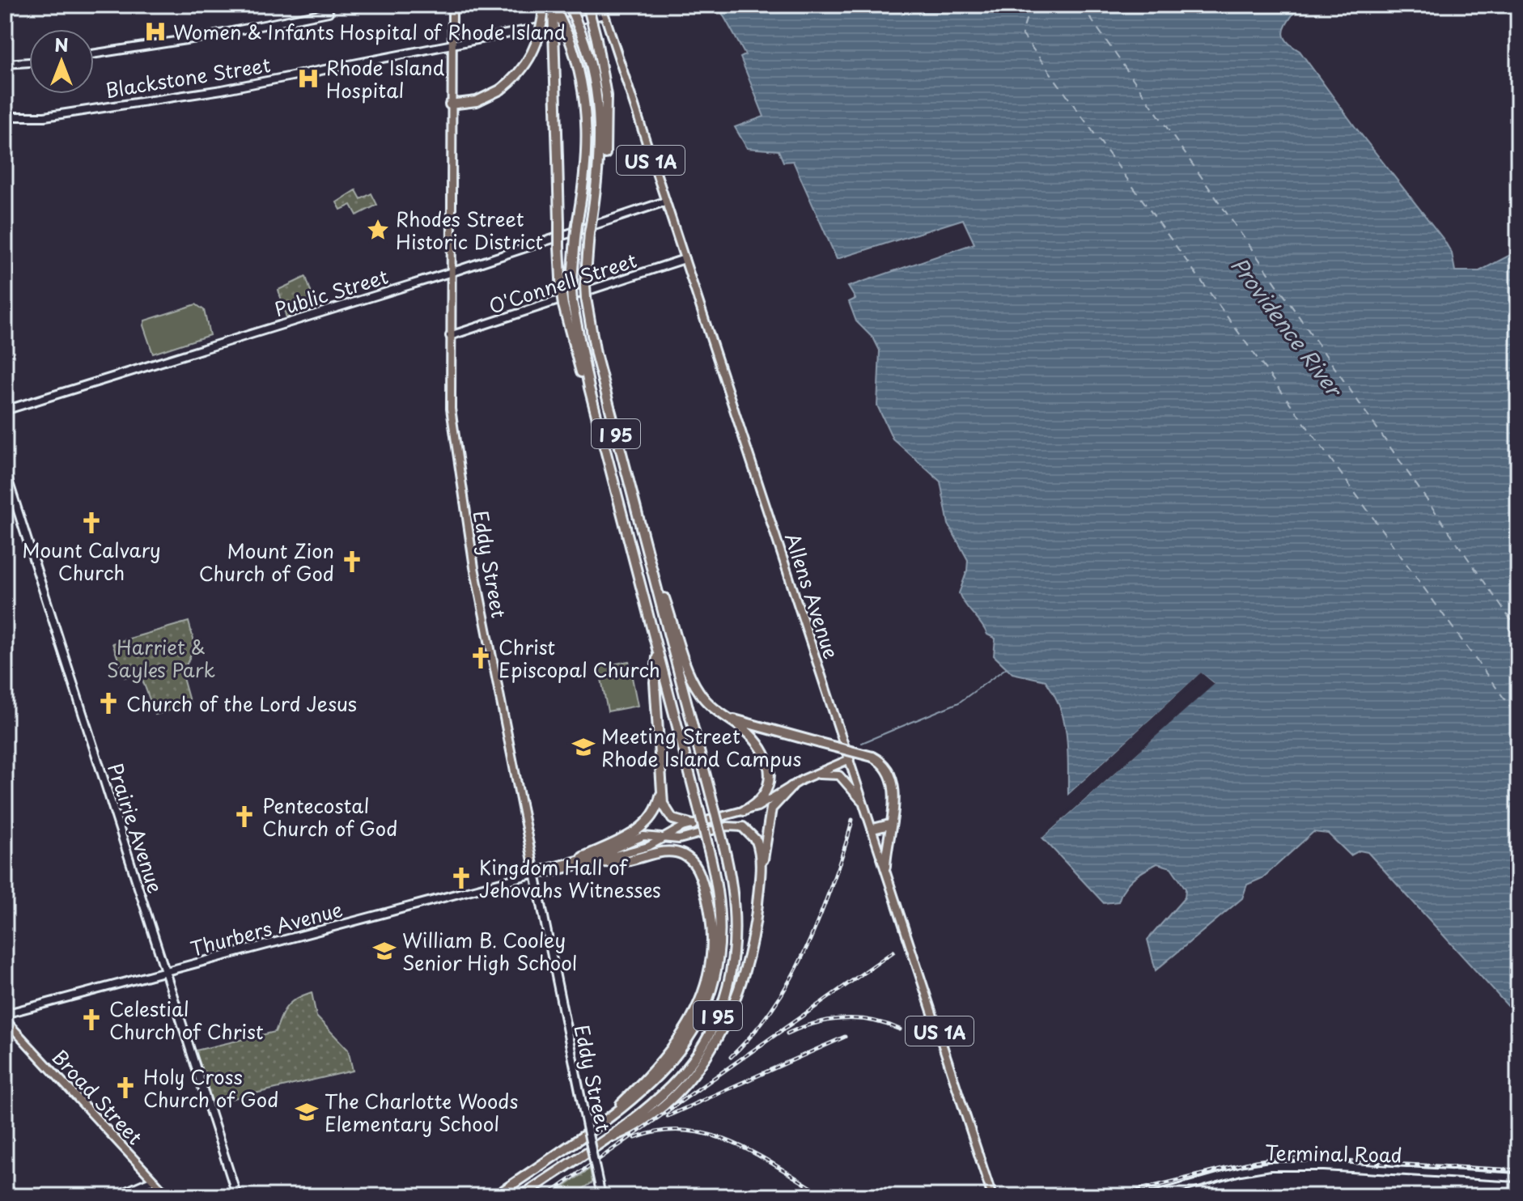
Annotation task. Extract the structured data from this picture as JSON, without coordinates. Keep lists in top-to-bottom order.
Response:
{
  "streets": {
    "highway": ["I 95"],
    "main road": [
      "US 1A",
      "Eddy Street",
      "Allens Avenue",
      "Thurbers Avenue",
      "Broad Street"
    ],
    "street": [
      "Blackstone Street",
      "O'Connell Street",
      "Public Street",
      "Prairie Avenue",
      "Terminal Road"
    ]
  },
  "crossings": [
    ["Blackstone Street", "Eddy Street"],
    ["Blackstone Street", "Allens Avenue"],
    ["O'Connell Street", "Eddy Street"],
    ["O'Connell Street", "Allens Avenue"],
    ["Public Street", "Eddy Street"],
    ["Public Street", "Allens Avenue"],
    ["Eddy Street", "Thurbers Avenue"],
    ["Allens Avenue", "Thurbers Avenue"],
    ["Prairie Avenue", "Thurbers Avenue"]
  ],
  "water": ["Providence River"],
  "parks": ["Harriet & Sayles Park"],
  "places": {
    "hospital": ["Women & Infants Hospital of Rhode Island", "Rhode Island Hospital"],
    "place": ["Rhodes Street Historic District"],
    "church": [
      "Mount Calvary Church",
      "Mount Zion Church of God",
      "Christ Episcopal Church",
      "Church of the Lord Jesus",
      "Pentecostal Church of God",
      "Kingdom Hall of Jehovahs Witnesses",
      "Celestial Church of Christ",
      "Holy Cross Church of God"
    ],
    "school or university": ["Meeting Street Rhode Island Campus", "William B. Cooley Senior High School", "The Charlotte Woods Elementary School"]
  },
  "north": "top"
}
